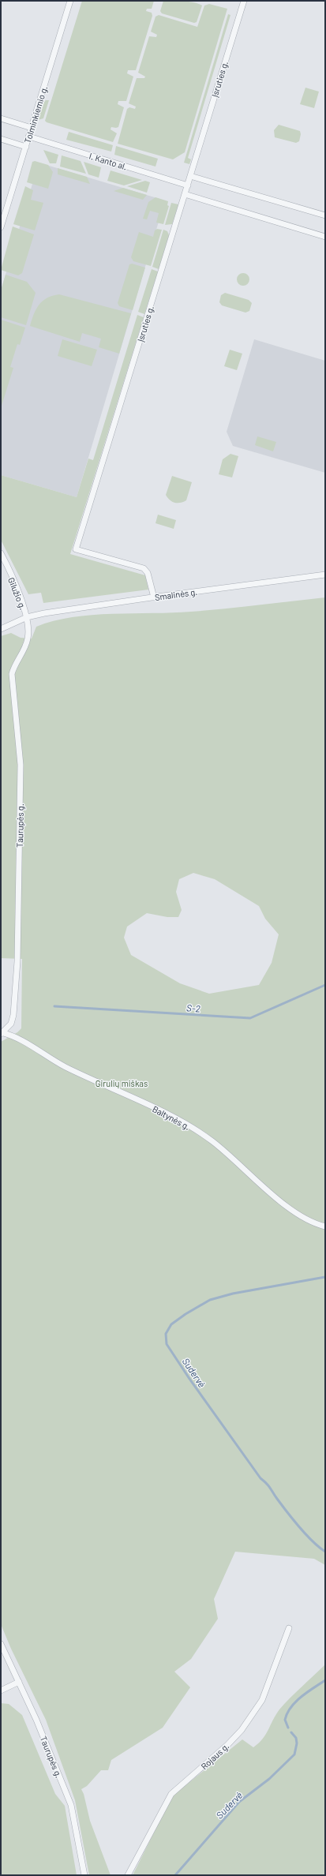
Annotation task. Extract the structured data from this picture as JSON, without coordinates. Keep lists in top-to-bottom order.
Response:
{
  "streets": {
    "street": [
      "Įsruties g.",
      "Tolminkiemio g.",
      "I. Kanto al.",
      "Gilužio g.",
      "Smalinės g.",
      "Taurupės g.",
      "Baltynės g.",
      "Rojaus g."
    ]
  },
  "crossings": [
    ["Įsruties g.", "I. Kanto al."],
    ["Įsruties g.", "Smalinės g."],
    ["Tolminkiemio g.", "I. Kanto al."],
    ["Gilužio g.", "Smalinės g."],
    ["Gilužio g.", "Taurupės g."],
    ["Smalinės g.", "Taurupės g."],
    ["Taurupės g.", "Baltynės g."]
  ],
  "water": ["S-2", "Sudervė"],
  "parks": ["Girulių miškas"]
}
